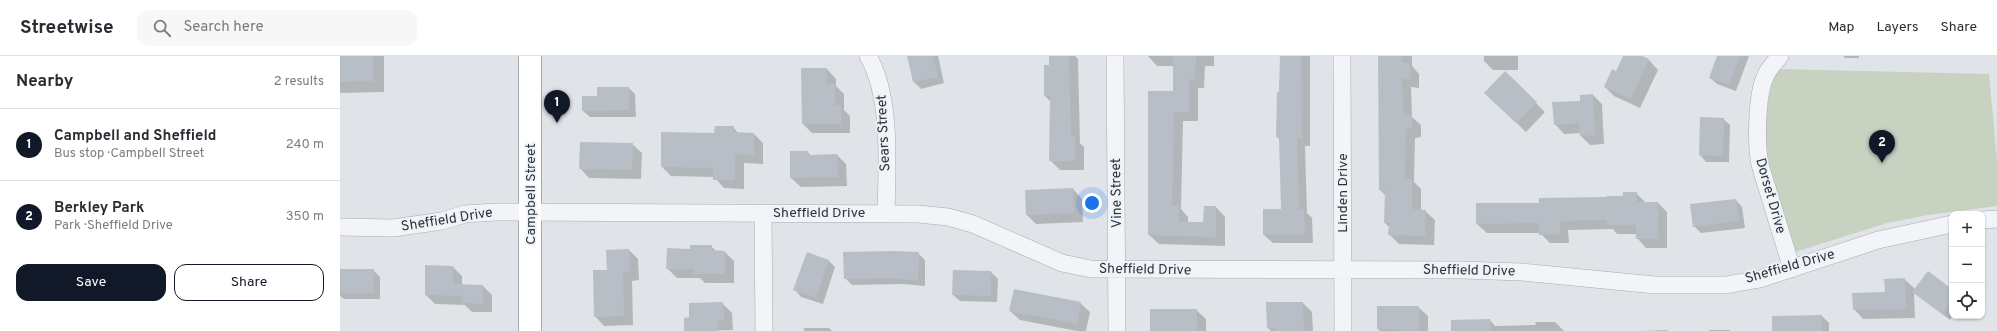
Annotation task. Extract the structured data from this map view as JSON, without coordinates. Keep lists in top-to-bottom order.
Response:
{
  "streets": {
    "main road": ["Campbell Street"],
    "street": [
      "Sears Street",
      "Vine Street",
      "Linden Drive",
      "Dorset Drive",
      "Sheffield Drive"
    ]
  },
  "crossings": [
    ["Sears Street", "Sheffield Drive"],
    ["Vine Street", "Sheffield Drive"],
    ["Linden Drive", "Sheffield Drive"],
    ["Campbell Street", "Sheffield Drive"],
    ["Dorset Drive", "Sheffield Drive"]
  ],
  "page": {
    "header": "Streetwise",
    "search": "Search here",
    "nav": ["Map", "Layers", "Share"],
    "heading": ["Nearby", "2 results"],
    "pins": ["1", "2"],
    "list": [
      {
        "mark": "1",
        "name": "Campbell and Sheffield",
        "note": "Bus stop · Campbell Street",
        "value": "240 m"
      },
      {
        "mark": "2",
        "name": "Berkley Park",
        "note": "Park · Sheffield Drive",
        "value": "350 m"
      }
    ],
    "map_buttons": ["+", "−"],
    "buttons": ["Save", "Share"]
  }
}
